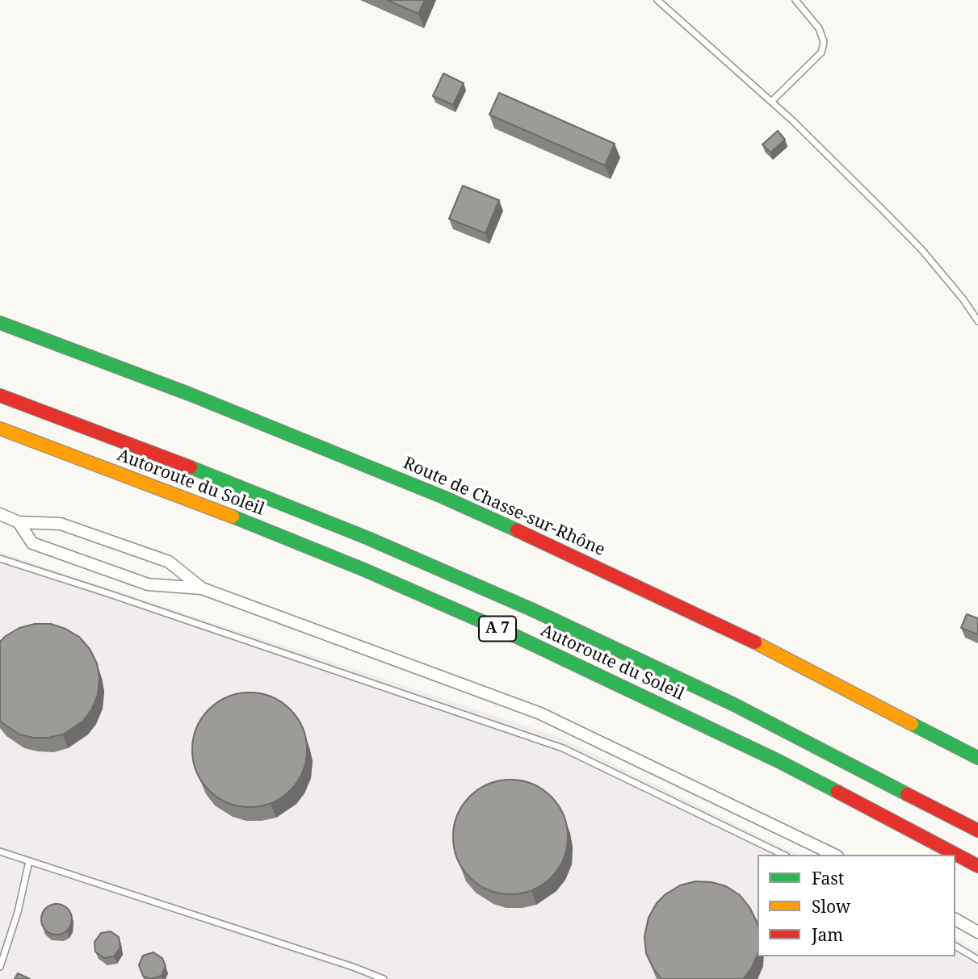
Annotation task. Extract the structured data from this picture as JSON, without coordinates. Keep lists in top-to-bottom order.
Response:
{
  "streets": {
    "main road": ["Autoroute du Soleil", "Route de Chasse-sur-Rhône", "A 7"]
  },
  "legend": ["Fast", "Slow", "Jam"]
}
